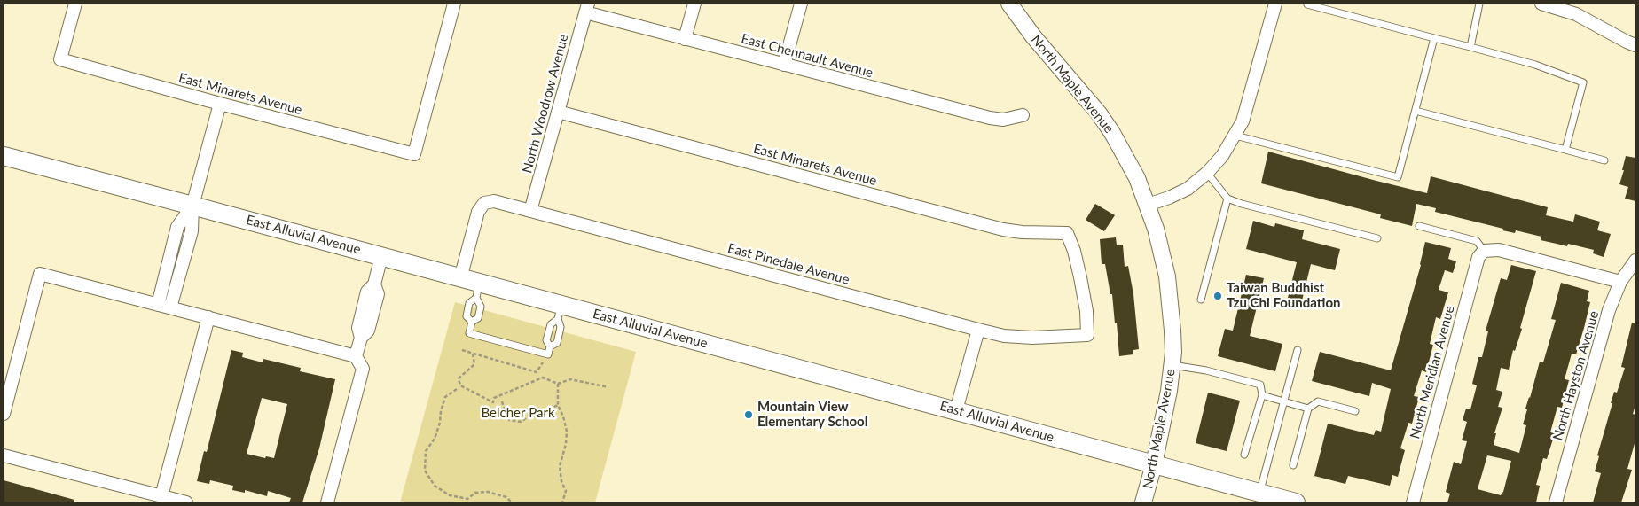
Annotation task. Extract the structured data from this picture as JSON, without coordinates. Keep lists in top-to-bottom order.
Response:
{
  "streets": {
    "main road": ["East Alluvial Avenue"],
    "street": [
      "East Chennault Avenue",
      "North Maple Avenue",
      "East Minarets Avenue",
      "North Woodrow Avenue",
      "East Pinedale Avenue",
      "North Meridian Avenue",
      "North Hayston Avenue"
    ]
  },
  "crossings": [
    ["East Chennault Avenue", "North Woodrow Avenue"],
    ["North Maple Avenue", "East Alluvial Avenue"],
    ["East Minarets Avenue", "North Woodrow Avenue"],
    ["East Minarets Avenue", "East Pinedale Avenue"],
    ["North Woodrow Avenue", "East Pinedale Avenue"],
    ["East Alluvial Avenue", "East Pinedale Avenue"]
  ],
  "parks": ["Belcher Park"],
  "places": ["Taiwan Buddhist Tzu Chi Foundation", "Mountain View Elementary School"]
}
